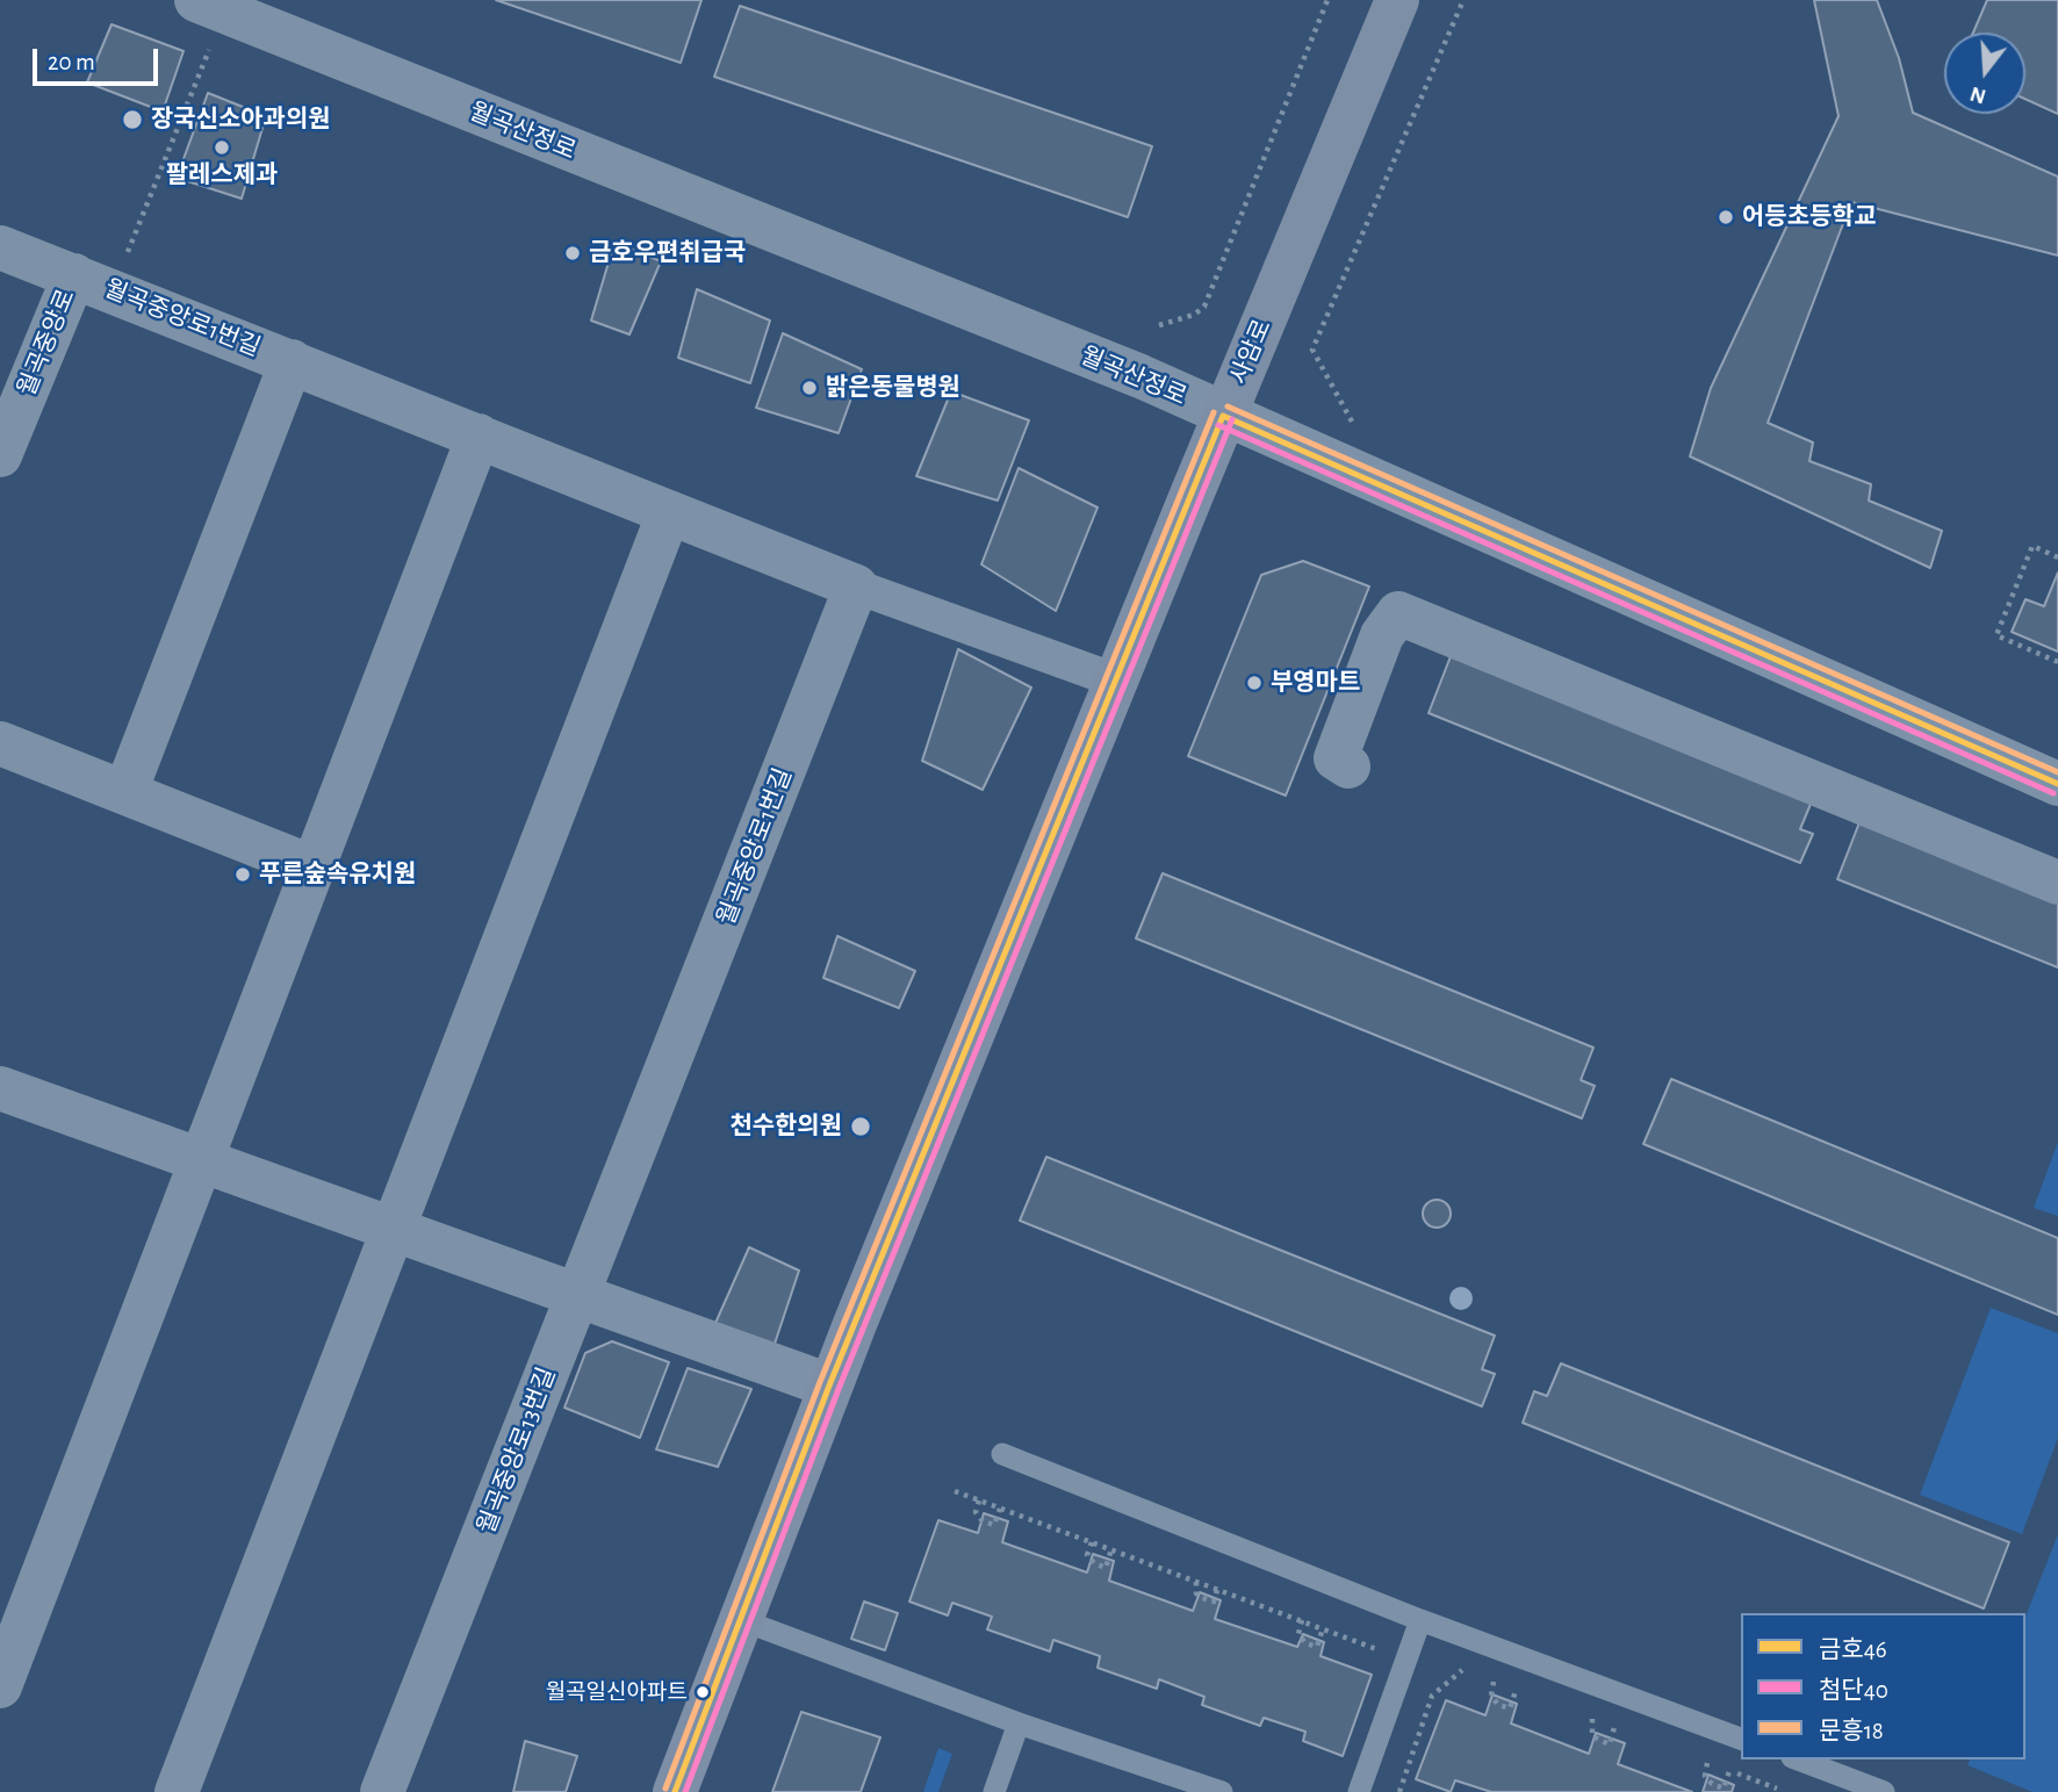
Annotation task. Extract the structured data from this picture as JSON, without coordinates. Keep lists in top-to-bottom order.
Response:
{
  "streets": {
    "main road": ["사암로"],
    "street": [
      "월곡산정로",
      "월곡중앙로1번길",
      "월곡중앙로",
      "월곡중앙로13번길"
    ]
  },
  "crossings": [
    ["월곡산정로", "사암로"],
    ["월곡중앙로1번길", "월곡중앙로"],
    ["월곡중앙로1번길", "월곡중앙로13번길"]
  ],
  "places": [
    "장국신소아과의원",
    "팔레스제과",
    "어등초등학교",
    "금호우편취급국",
    "밝은동물병원",
    "부영마트",
    "푸른숲속유치원",
    "천수한의원",
    "월곡일신아파트"
  ],
  "lines": ["transit line 문흥18", "transit line 금호46", "transit line 첨단40"],
  "legend": ["금호46", "첨단40", "문흥18"],
  "scale_bar": "20 m",
  "north": "bottom"
}
